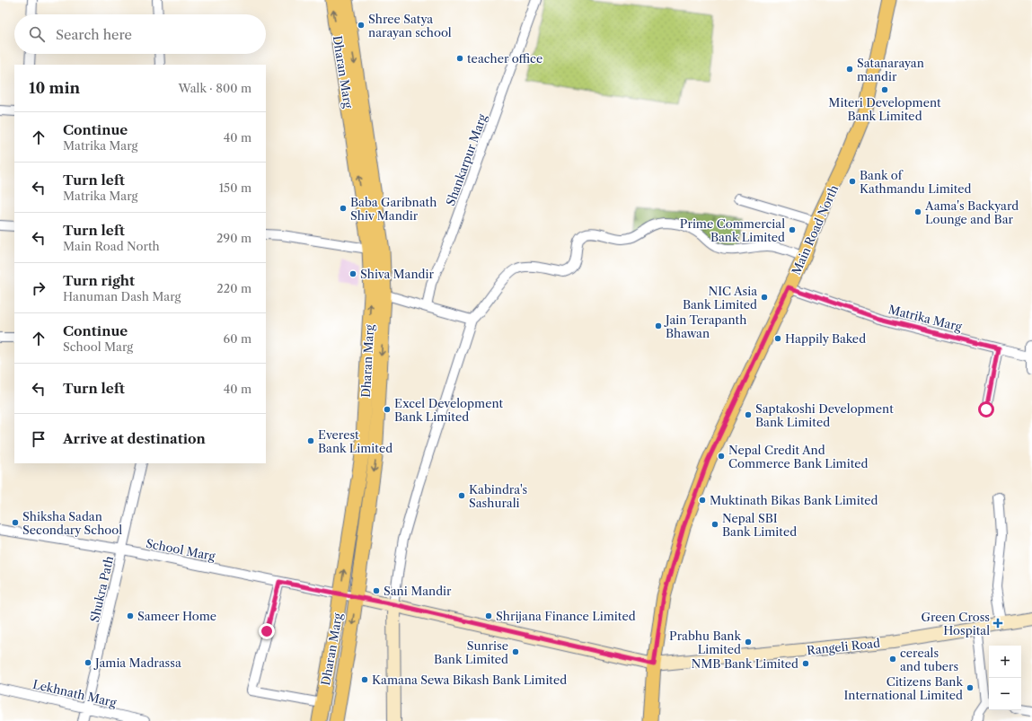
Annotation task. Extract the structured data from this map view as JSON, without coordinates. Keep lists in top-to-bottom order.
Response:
{
  "streets": {
    "main road": ["Dharan Marg", "Main Road North", "Rangeli Road"],
    "street": [
      "Shankarpur Marg",
      "Matrika Marg",
      "School Marg",
      "Shukra Path",
      "Lekhnath Marg"
    ]
  },
  "crossings": [
    ["Dharan Marg", "School Marg"],
    ["Dharan Marg", "Rangeli Road"],
    ["Main Road North", "Matrika Marg"],
    ["Main Road North", "Rangeli Road"],
    ["School Marg", "Shukra Path"],
    ["School Marg", "Rangeli Road"],
    ["Shukra Path", "Lekhnath Marg"]
  ],
  "places": {
    "other": [
      "Shree Satya narayan school",
      "teacher office",
      "Satanarayan mandir",
      "Miteri Development Bank Limited",
      "Bank of Kathmandu Limited",
      "Baba Garibnath Shiv Mandir",
      "Aama's Backyard Lounge and Bar",
      "Prime Commercial Bank Limited",
      "Shiva Mandir",
      "NIC Asia Bank Limited",
      "Jain Terapanth Bhawan",
      "Happily Baked",
      "Excel Development Bank Limited",
      "Saptakoshi Development Bank Limited",
      "Everest Bank Limited",
      "Nepal Credit And Commerce Bank Limited",
      "Kabindra's Sashurali",
      "Muktinath Bikas Bank Limited",
      "Shiksha Sadan Secondary School",
      "Nepal SBI Bank Limited",
      "Sani Mandir",
      "Sameer Home",
      "Shrijana Finance Limited",
      "Prabhu Bank Limited",
      "Sunrise Bank Limited",
      "cereals and tubers",
      "Jamia Madrassa",
      "NMB Bank Limited",
      "Kamana Sewa Bikash Bank Limited",
      "Citizens Bank International Limited"
    ],
    "health": ["Green Cross Hospital"]
  },
  "page": {
    "search": "Search here",
    "heading": ["10 min", "Walk · 800 m"],
    "list": [
      ["Continue", "Matrika Marg", "40 m"],
      ["Turn left", "Matrika Marg", "150 m"],
      ["Turn left", "Main Road North", "290 m"],
      ["Turn right", "Hanuman Dash Marg", "220 m"],
      ["Continue", "School Marg", "60 m"],
      ["Turn left", "40 m"],
      "Arrive at destination"
    ],
    "map_buttons": ["+", "−"]
  }
}
